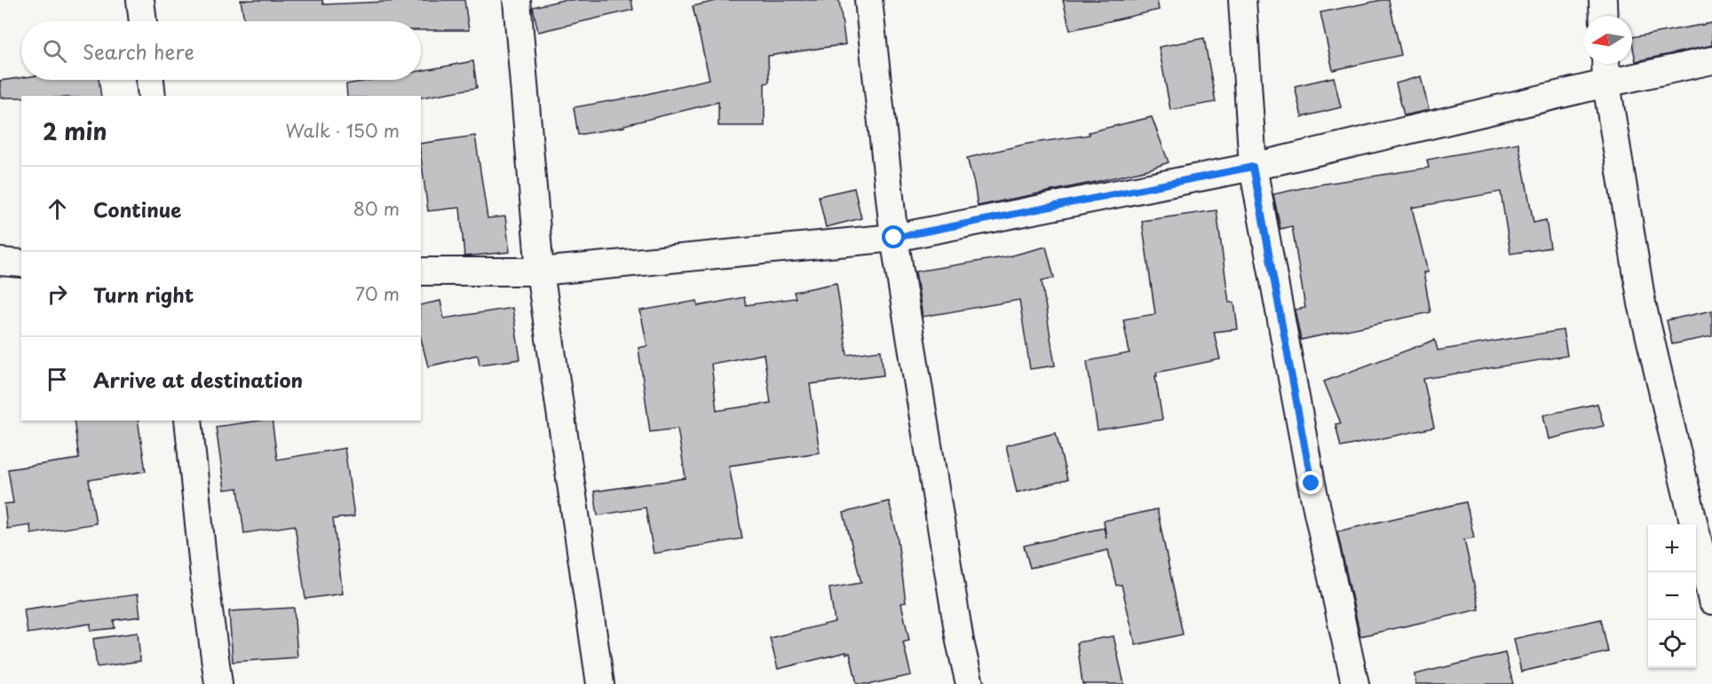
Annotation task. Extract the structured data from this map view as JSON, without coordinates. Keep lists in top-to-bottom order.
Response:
{
  "north": "left",
  "page": {
    "search": "Search here",
    "heading": ["2 min", "Walk · 150 m"],
    "list": [
      ["Continue", "80 m"],
      ["Turn right", "70 m"],
      "Arrive at destination"
    ],
    "map_buttons": ["+", "−"]
  }
}
